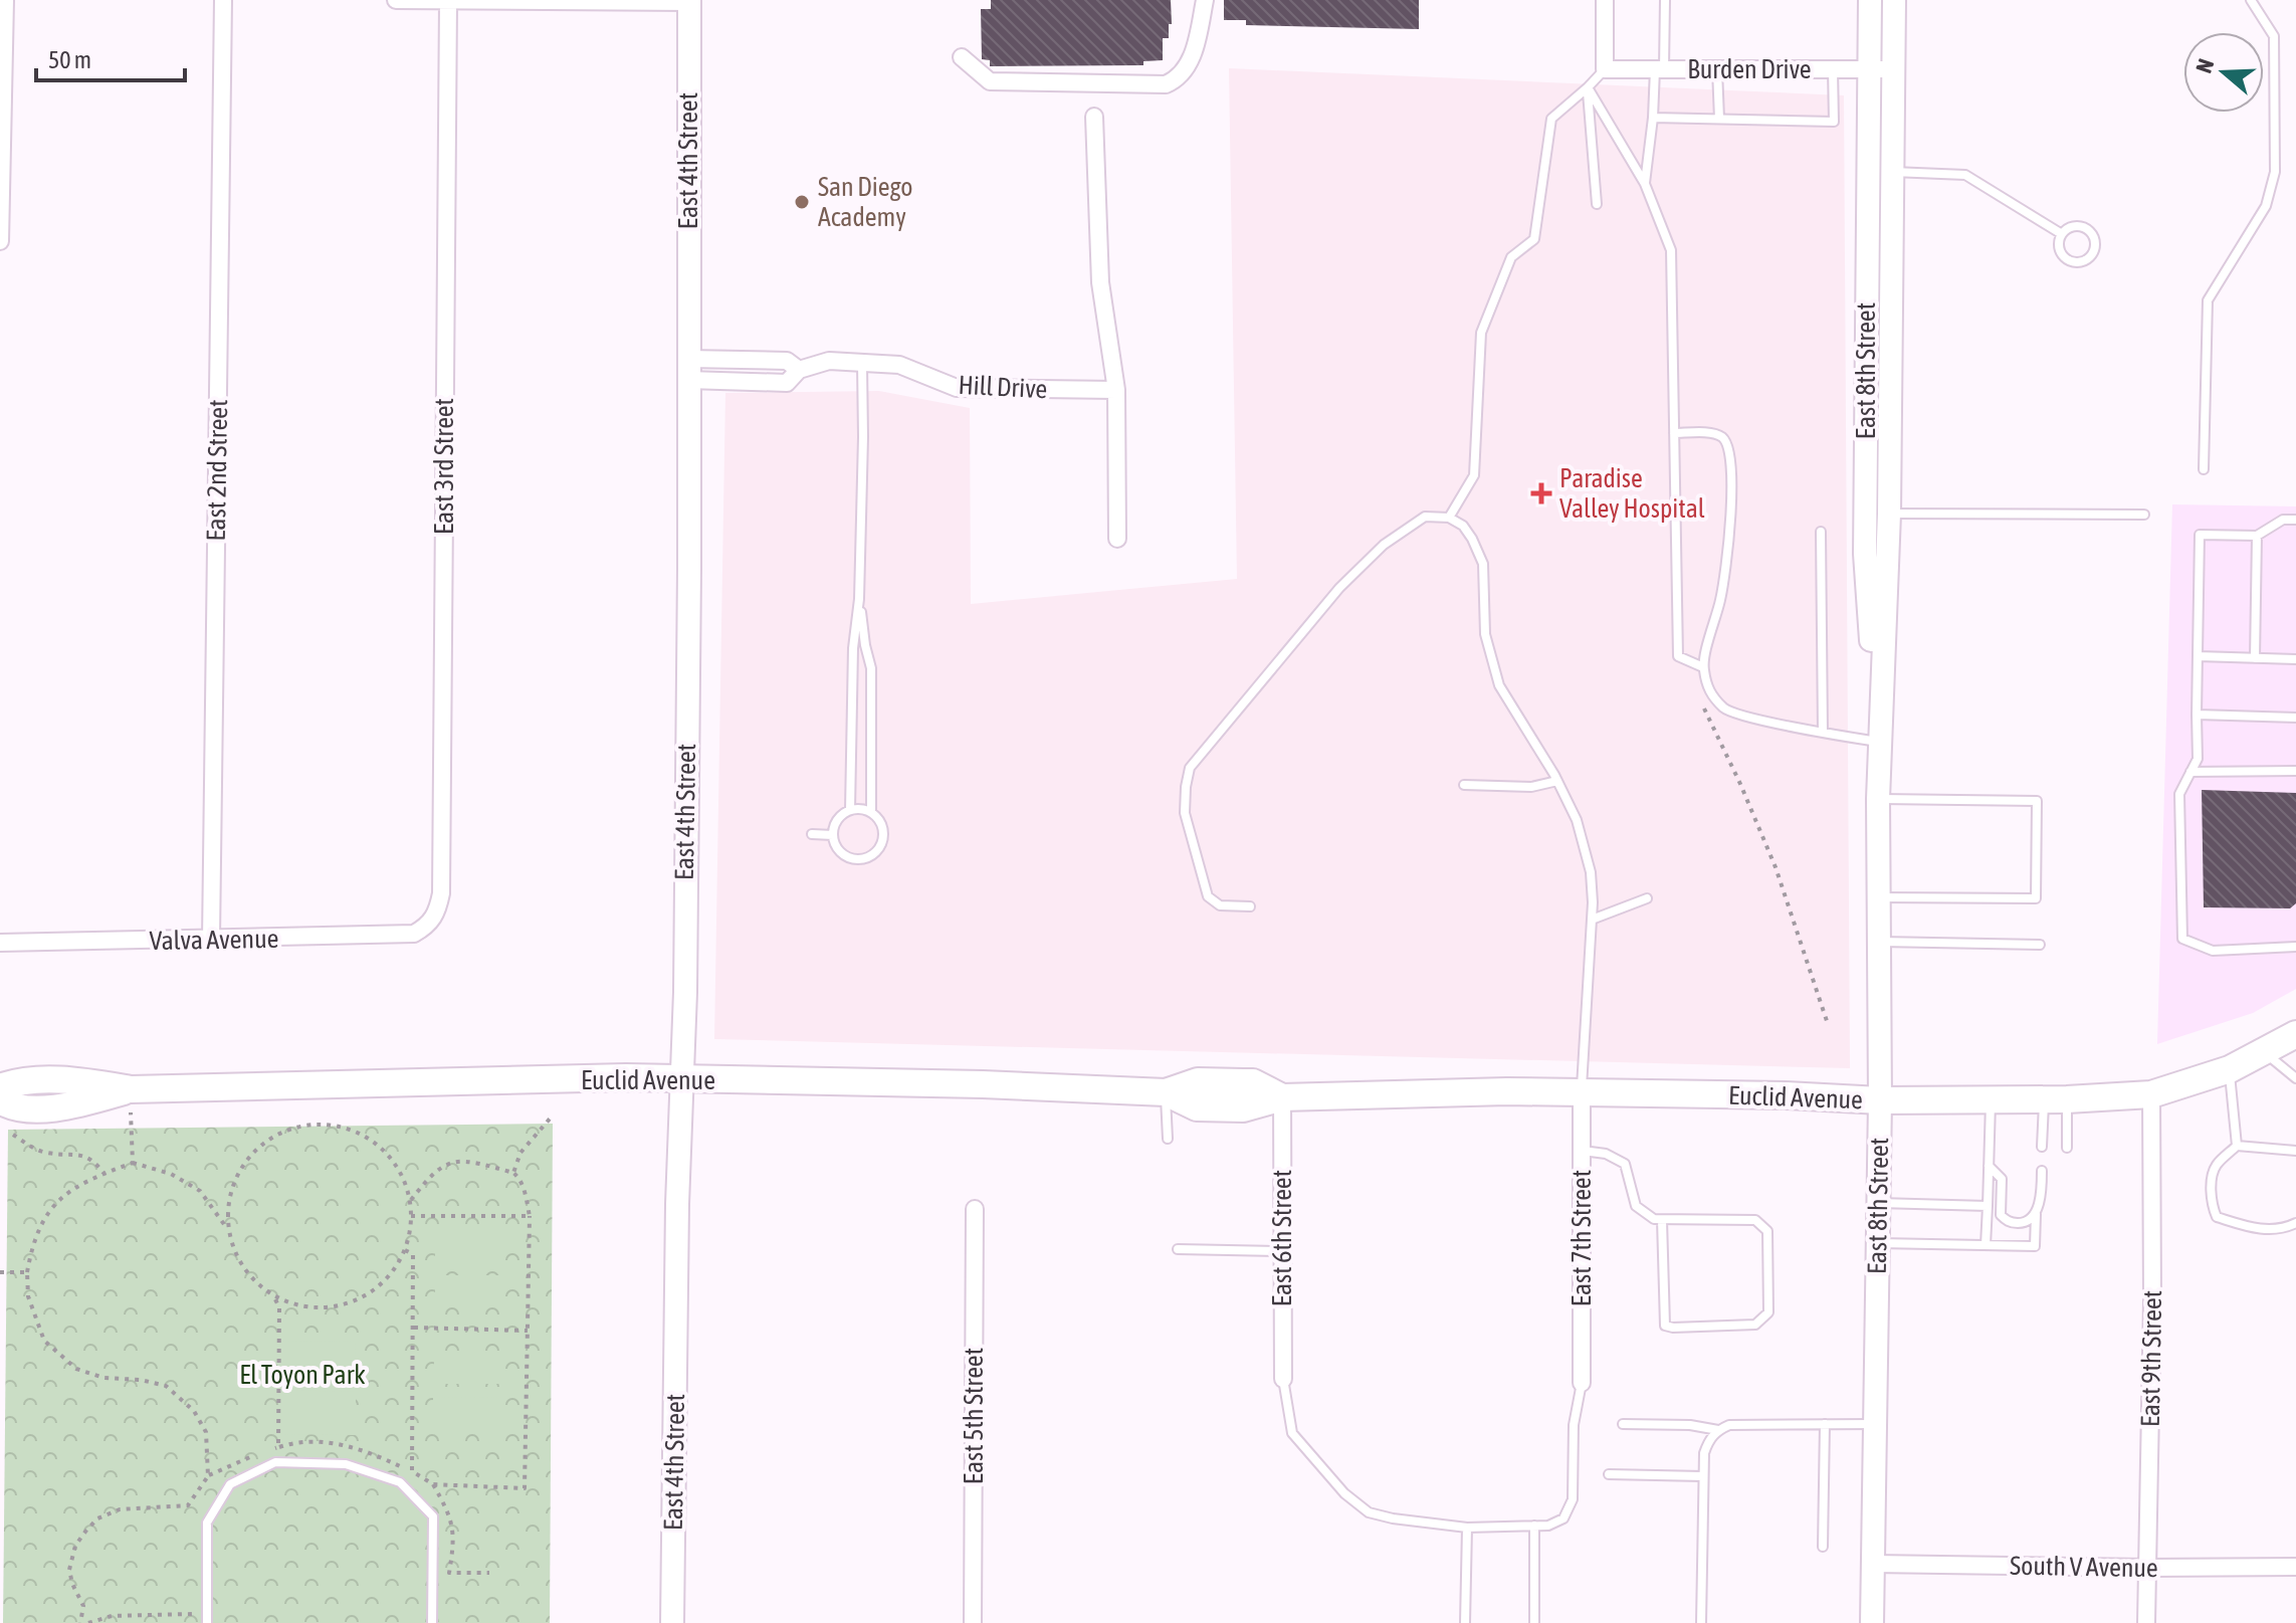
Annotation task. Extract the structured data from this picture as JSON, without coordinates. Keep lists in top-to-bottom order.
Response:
{
  "streets": {
    "main road": ["East 4th Street", "East 8th Street", "Euclid Avenue"],
    "street": [
      "Burden Drive",
      "Hill Drive",
      "East 3rd Street",
      "East 2nd Street",
      "Valva Avenue",
      "East 6th Street",
      "East 7th Street",
      "East 9th Street",
      "East 5th Street",
      "South V Avenue"
    ]
  },
  "crossings": [
    ["Burden Drive", "East 8th Street"],
    ["East 4th Street", "Hill Drive"],
    ["East 4th Street", "Euclid Avenue"],
    ["East 8th Street", "Euclid Avenue"],
    ["East 8th Street", "South V Avenue"],
    ["East 3rd Street", "Valva Avenue"],
    ["East 2nd Street", "Valva Avenue"],
    ["Euclid Avenue", "East 6th Street"],
    ["Euclid Avenue", "East 7th Street"],
    ["Euclid Avenue", "East 9th Street"],
    ["East 9th Street", "South V Avenue"]
  ],
  "parks": ["El Toyon Park"],
  "places": {
    "other": ["San Diego Academy"],
    "health": ["Paradise Valley Hospital"]
  },
  "scale_bar": "50 m",
  "north": "left"
}
